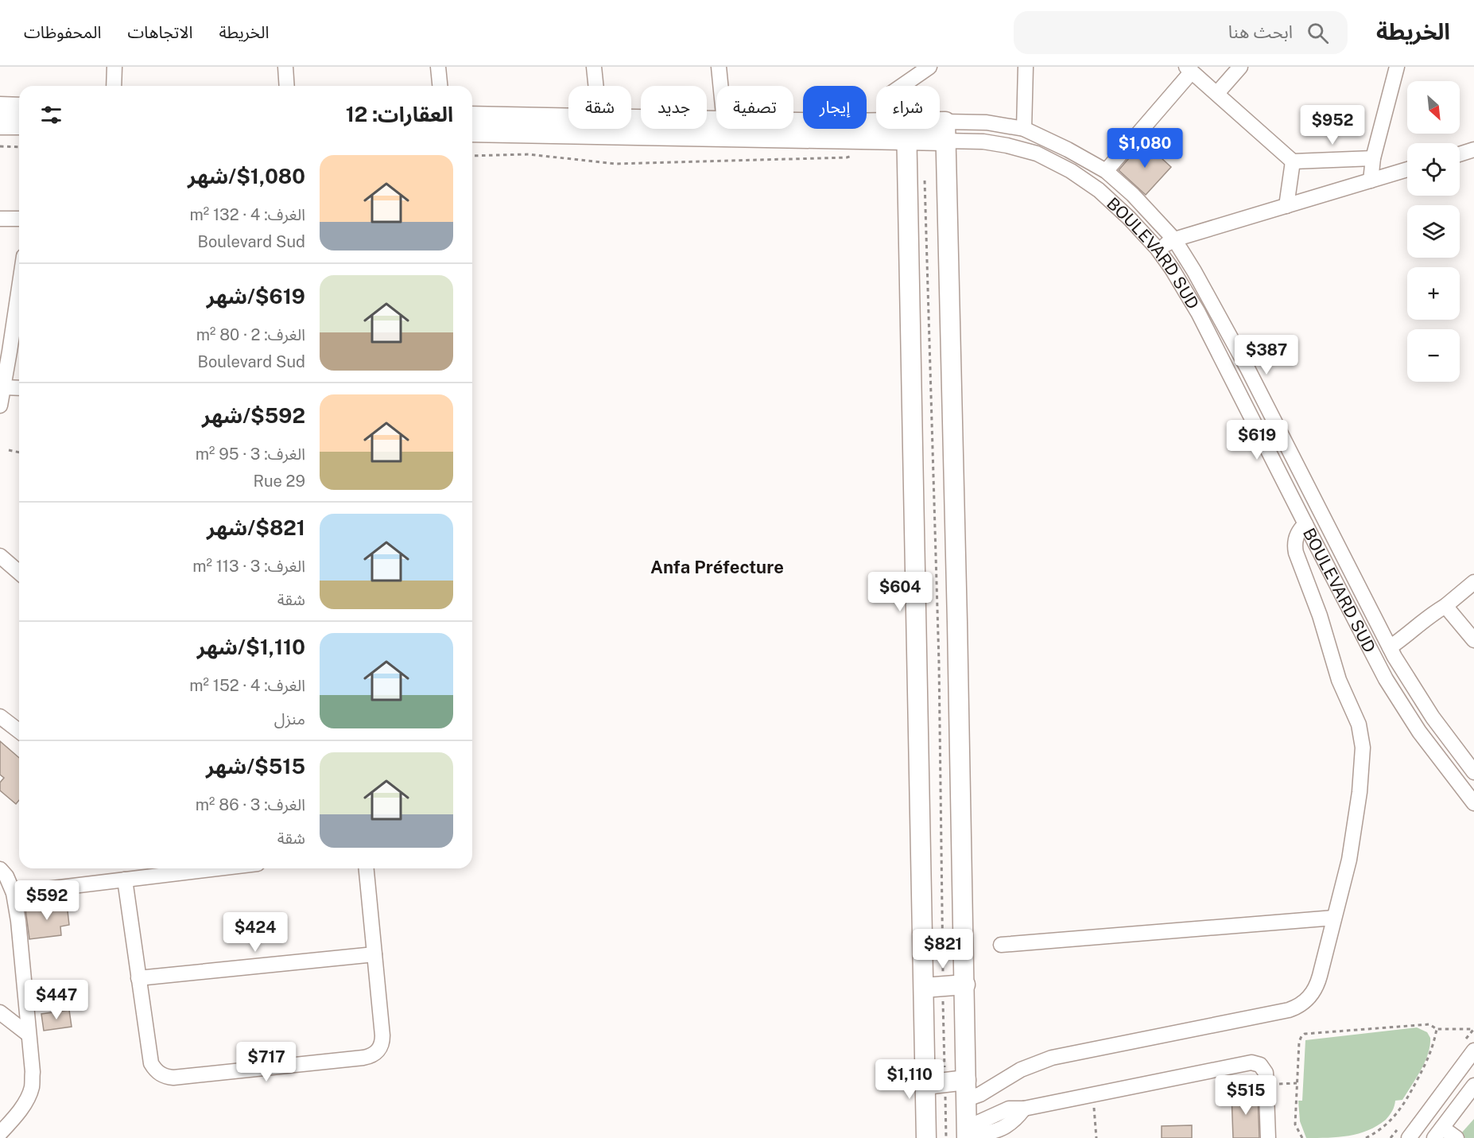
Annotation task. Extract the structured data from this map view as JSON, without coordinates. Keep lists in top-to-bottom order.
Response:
{
  "streets": {
    "main road": ["BOULEVARD SUD"]
  },
  "districts": ["Anfa Préfecture"],
  "north": "bottom right",
  "page": {
    "header": "الخريطة",
    "search": "ابحث هنا",
    "nav": ["الخريطة", "الاتجاهات", "المحفوظات"],
    "map_buttons": ["+", "−"],
    "chip": [
      "شراء",
      "إيجار",
      "تصفية",
      "جديد",
      "شقة"
    ],
    "heading": "العقارات: 12",
    "price": [
      "$952",
      "$1,080",
      "$387",
      "$619",
      "$604",
      "$592",
      "$424",
      "$821",
      "$447",
      "$717",
      "$1,110",
      "$515"
    ],
    "list": [
      {
        "name": "$1,080/شهر",
        "note": "الغرف: 4 · 132 m² · Boulevard Sud"
      },
      {
        "name": "$619/شهر",
        "note": "الغرف: 2 · 80 m² · Boulevard Sud"
      },
      {
        "name": "$592/شهر",
        "note": "الغرف: 3 · 95 m² · Rue 29"
      },
      {
        "name": "$821/شهر",
        "note": "الغرف: 3 · 113 m² · شقة"
      },
      {
        "name": "$1,110/شهر",
        "note": "الغرف: 4 · 152 m² · منزل"
      },
      {
        "name": "$515/شهر",
        "note": "الغرف: 3 · 86 m² · شقة"
      }
    ]
  }
}
